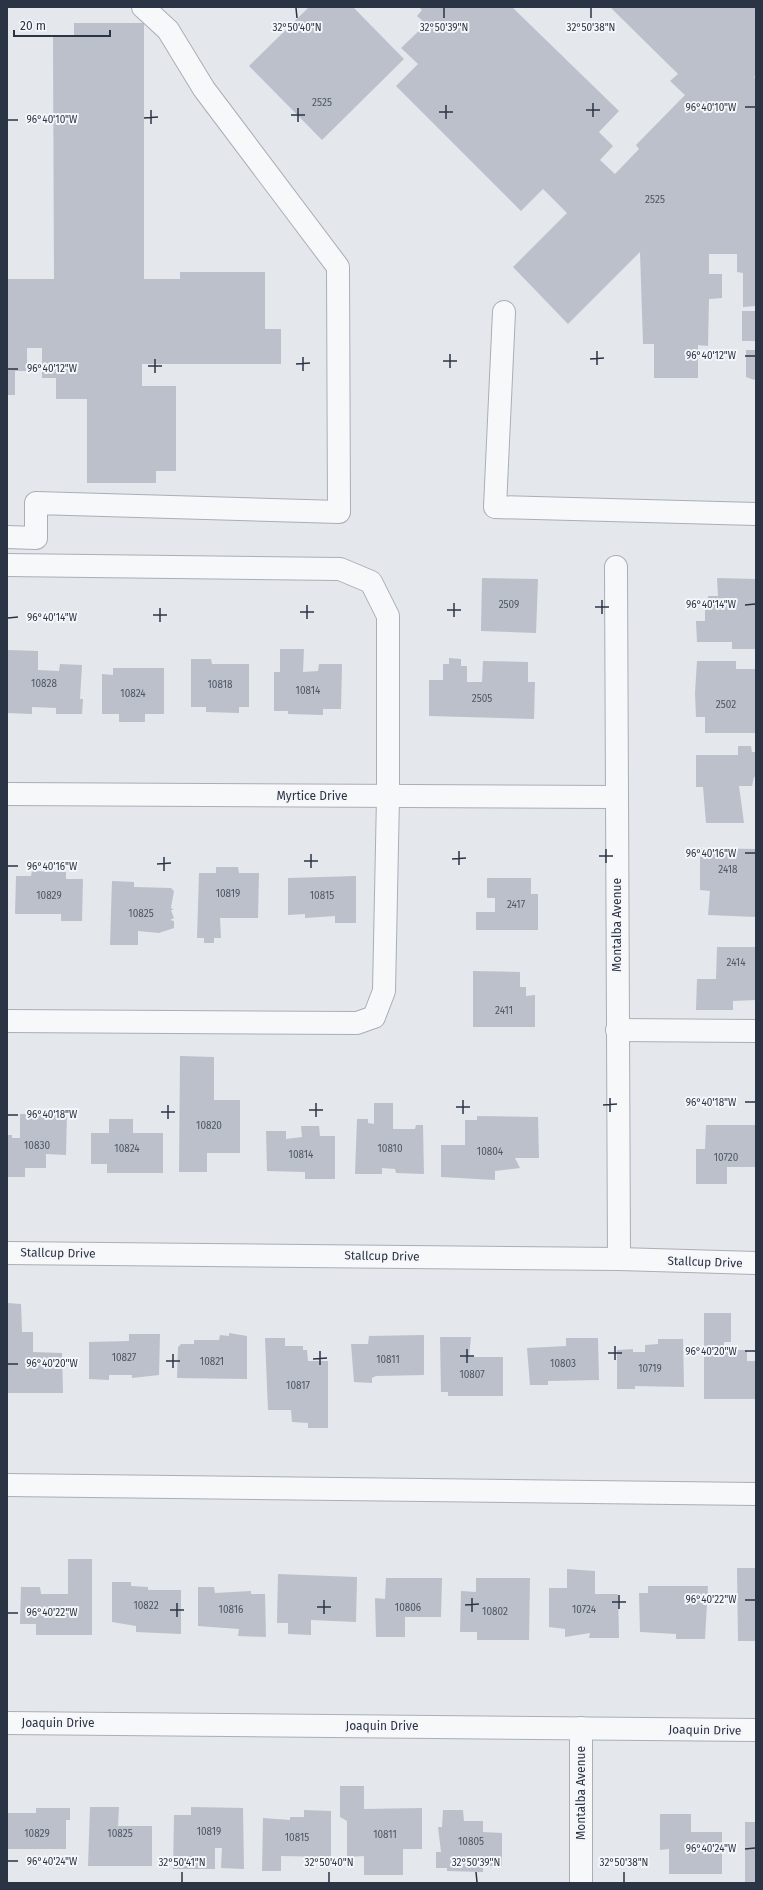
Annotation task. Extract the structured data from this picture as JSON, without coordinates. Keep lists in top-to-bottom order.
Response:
{
  "streets": {
    "street": [
      "Myrtice Drive",
      "Montalba Avenue",
      "Stallcup Drive",
      "Joaquin Drive"
    ]
  },
  "crossings": [
    ["Myrtice Drive", "Montalba Avenue"],
    ["Montalba Avenue", "Stallcup Drive"],
    ["Montalba Avenue", "Joaquin Drive"]
  ],
  "house_numbers": [
    "2525",
    "2525",
    "2509",
    "10828",
    "10818",
    "10814",
    "10824",
    "2505",
    "2502",
    "2418",
    "10819",
    "10829",
    "10815",
    "2417",
    "10825",
    "2414",
    "2411",
    "10820",
    "10830",
    "10824",
    "10810",
    "10804",
    "10814",
    "10720",
    "10827",
    "10811",
    "10821",
    "10803",
    "10719",
    "10807",
    "10817",
    "10822",
    "10806",
    "10816",
    "10724",
    "10802",
    "10819",
    "10829",
    "10825",
    "10811",
    "10815",
    "10805"
  ],
  "scale_bar": "20 m",
  "coordinates": [
    "32°50'40\"N",
    "32°50'39\"N",
    "32°50'38\"N",
    "96°40'10\"W",
    "96°40'12\"W",
    "96°40'14\"W",
    "96°40'16\"W",
    "96°40'18\"W",
    "96°40'20\"W",
    "96°40'22\"W",
    "96°40'24\"W",
    "32°50'41\"N"
  ]
}
